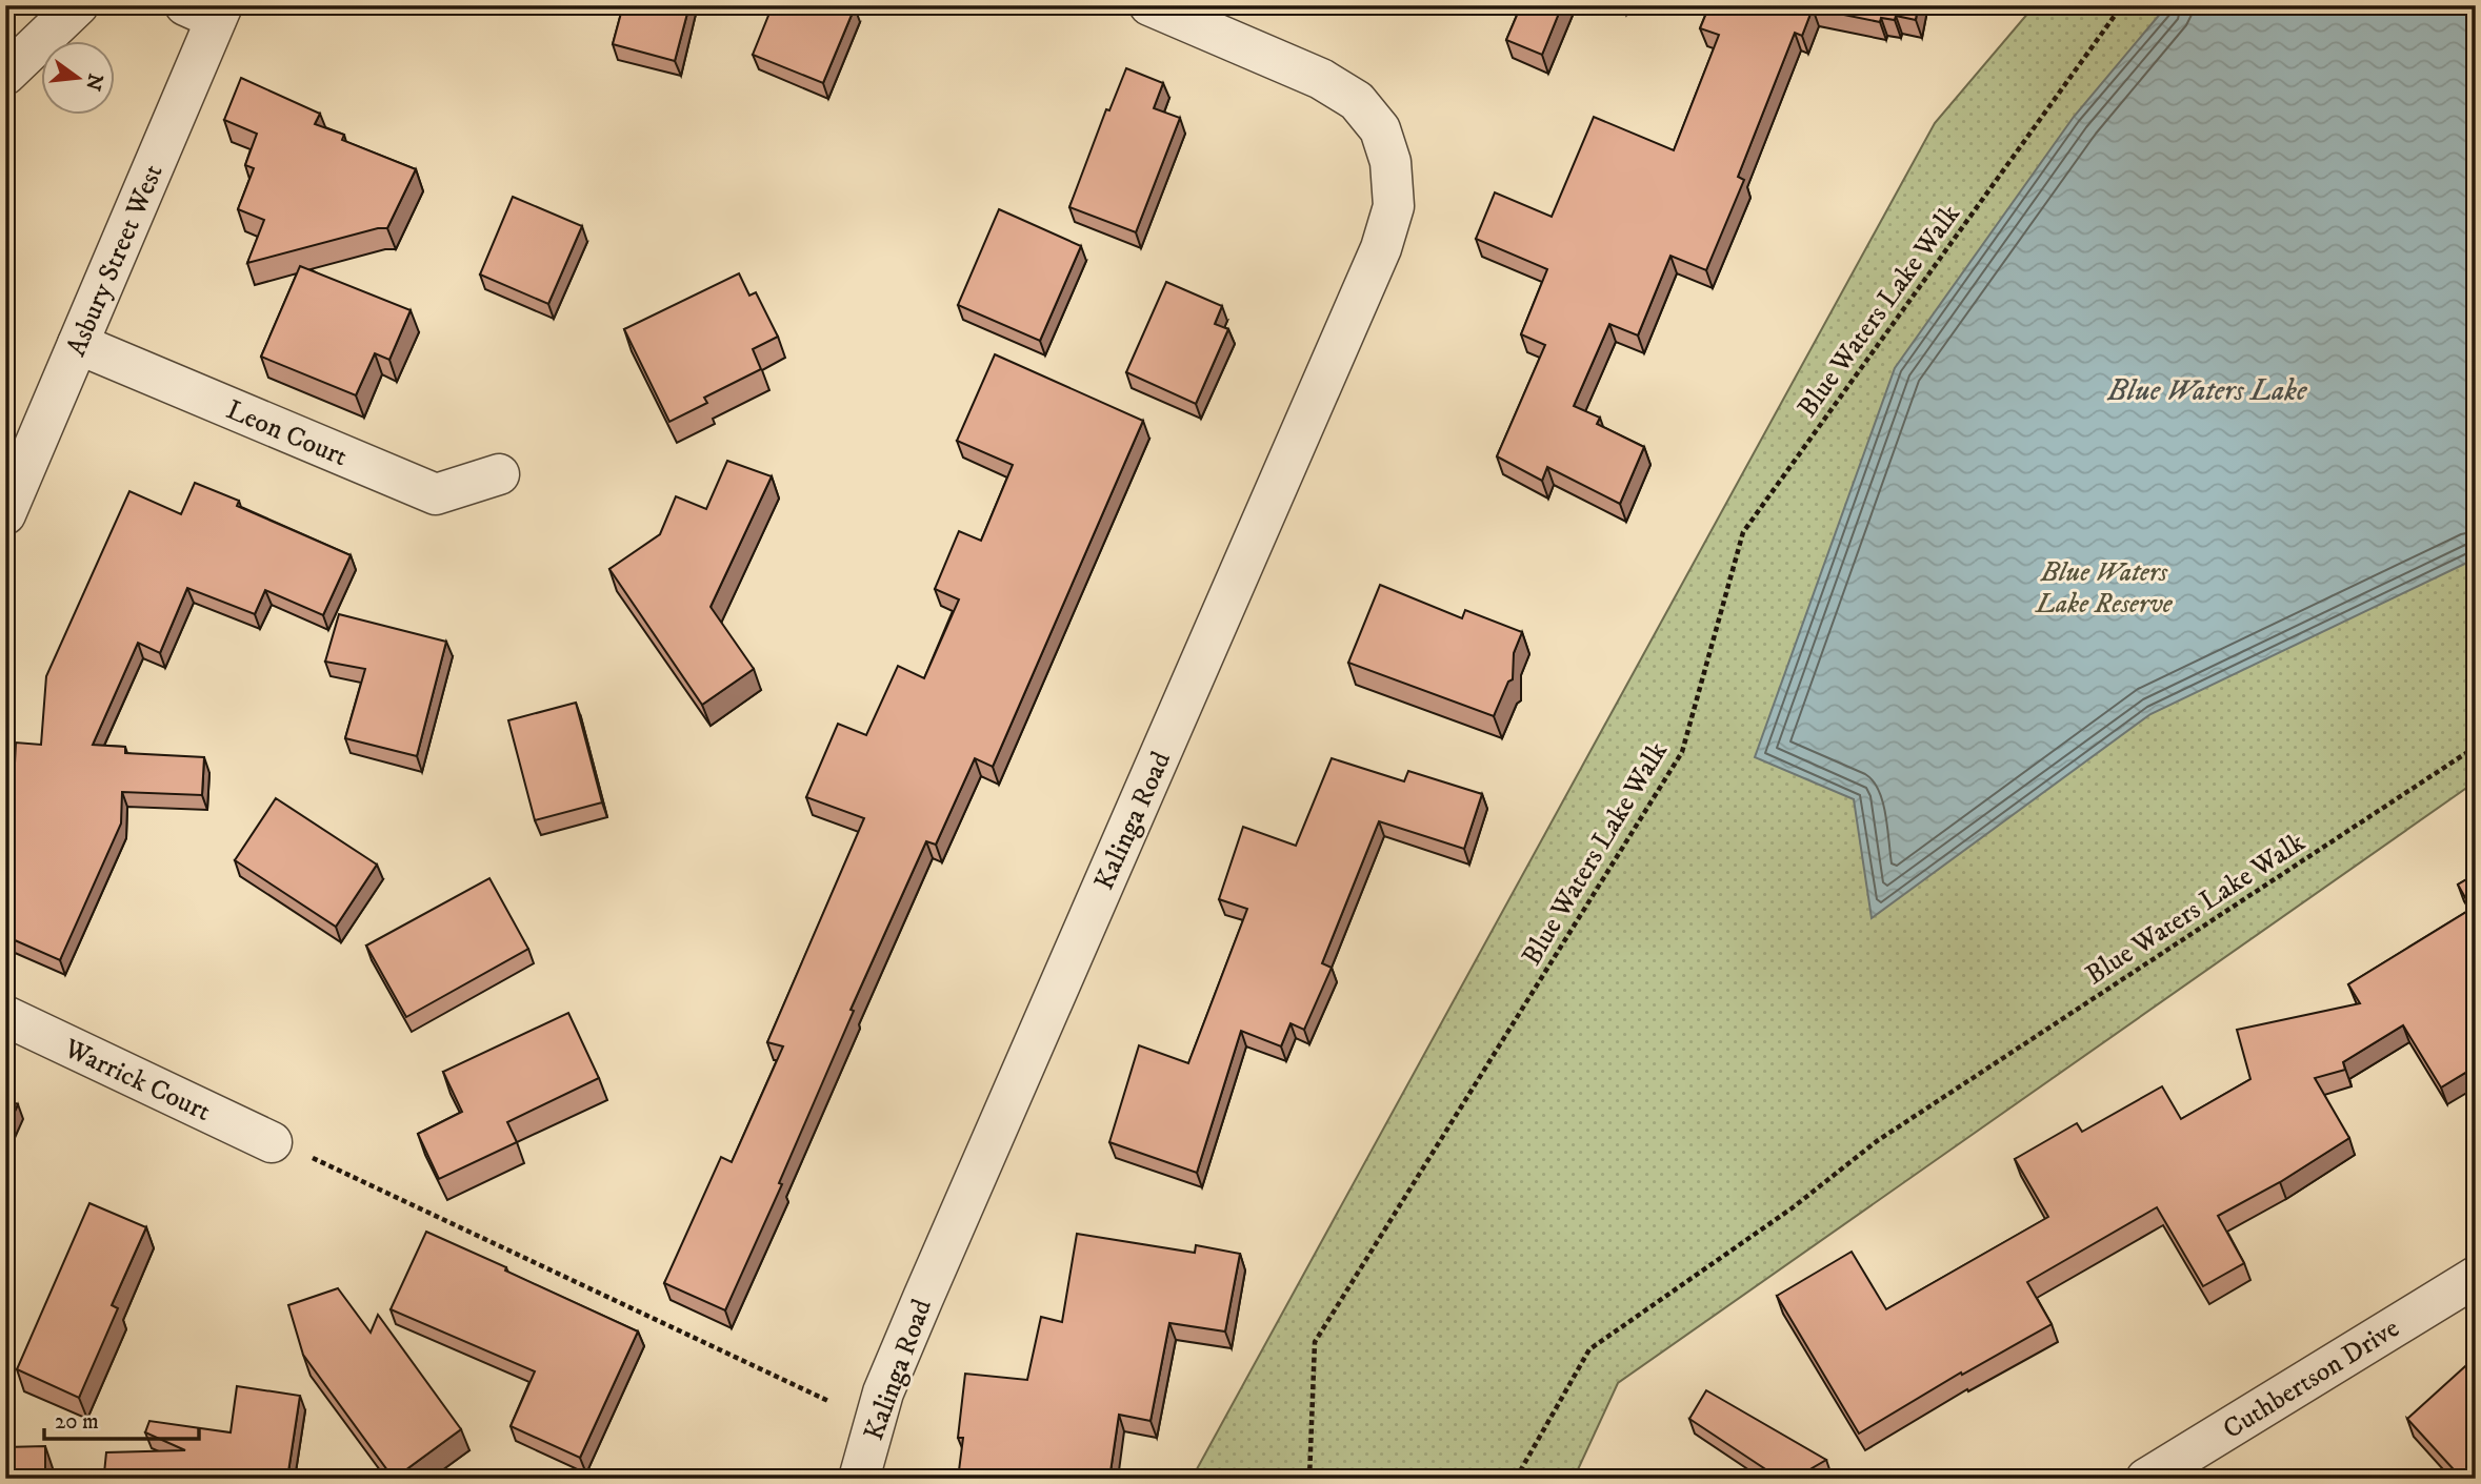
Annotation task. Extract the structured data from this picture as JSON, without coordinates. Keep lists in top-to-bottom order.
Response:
{
  "streets": {
    "street": [
      "Asbury Street West",
      "Leon Court",
      "Kalinga Road",
      "Warrick Court",
      "Cuthbertson Drive"
    ],
    "path": ["Blue Waters Lake Walk"]
  },
  "crossings": [
    ["Asbury Street West", "Leon Court"]
  ],
  "water": ["Blue Waters Lake"],
  "parks": ["Blue Waters Lake Reserve"],
  "scale_bar": "20 m",
  "north": "right"
}
